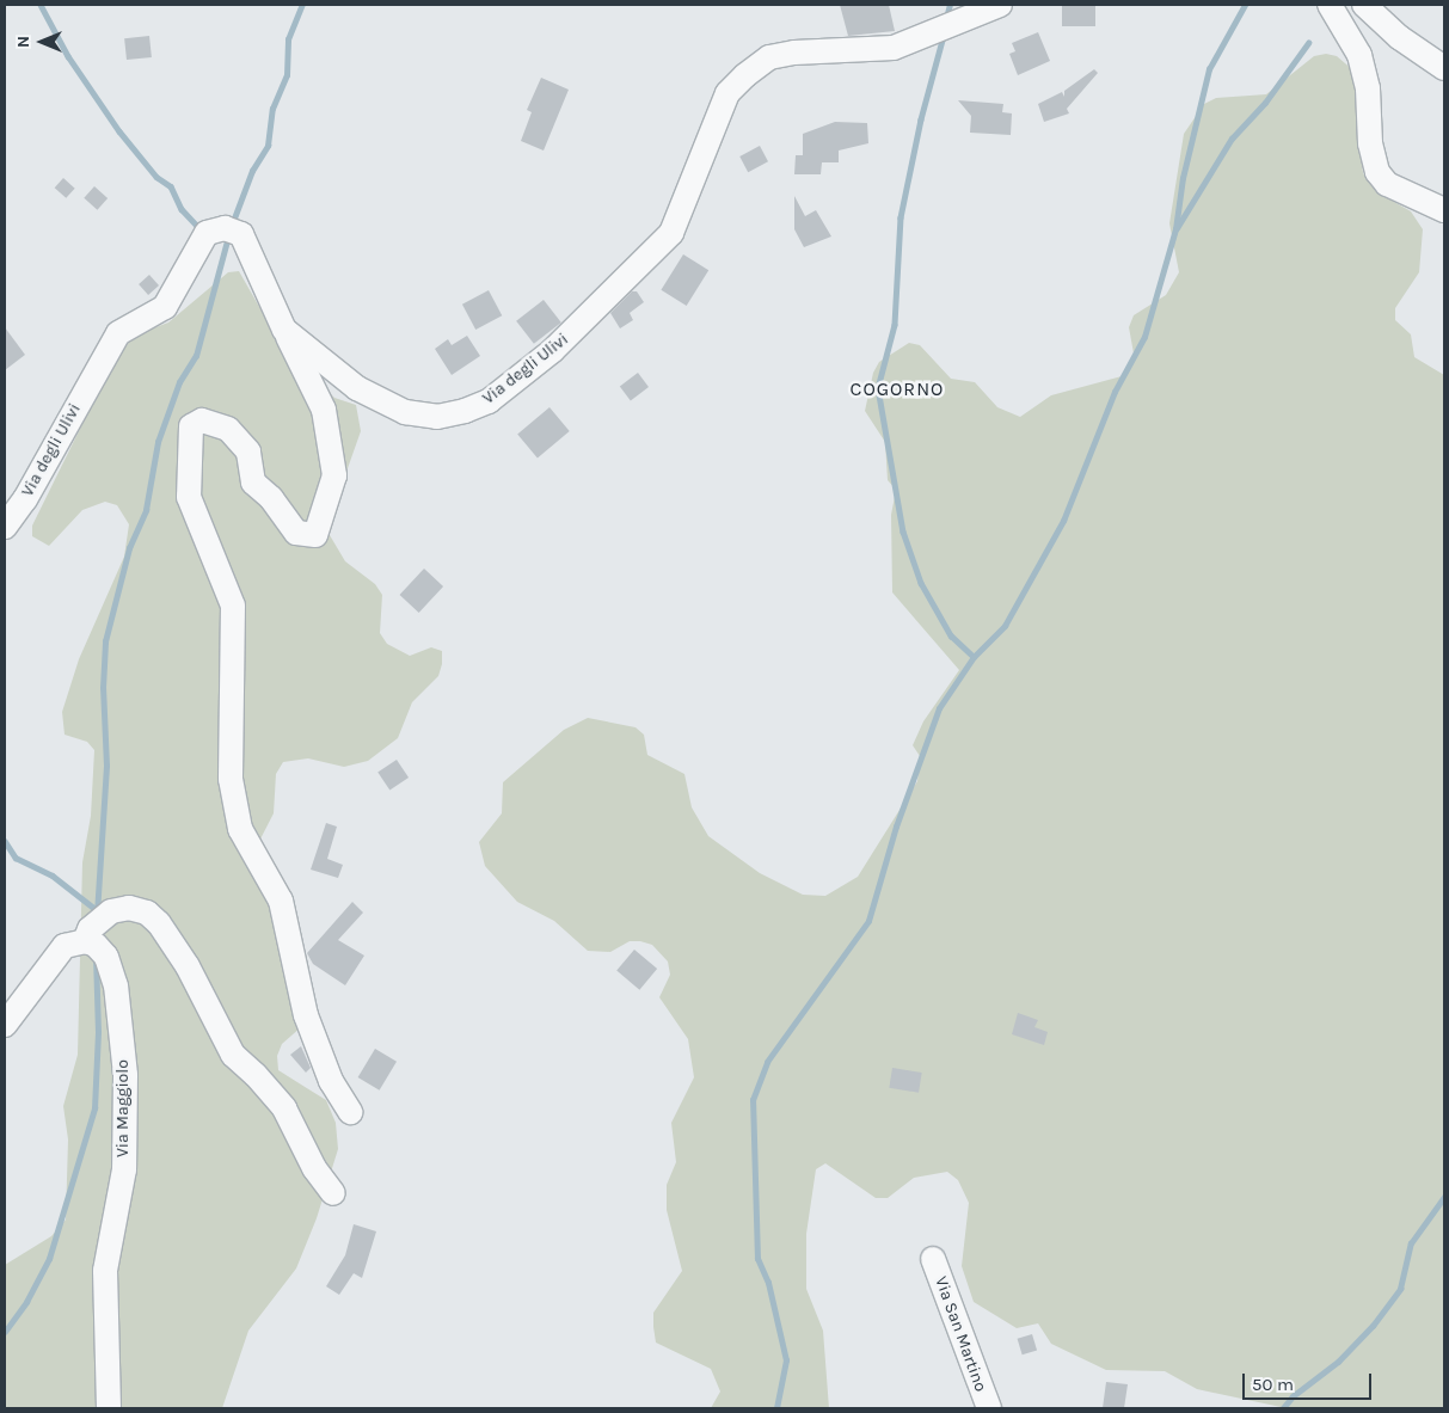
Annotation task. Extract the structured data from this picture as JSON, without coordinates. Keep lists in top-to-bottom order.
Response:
{
  "streets": {
    "street": ["Via degli Ulivi", "Via Maggiolo", "Via San Martino"]
  },
  "districts": ["COGORNO"],
  "scale_bar": "50 m",
  "north": "left"
}
